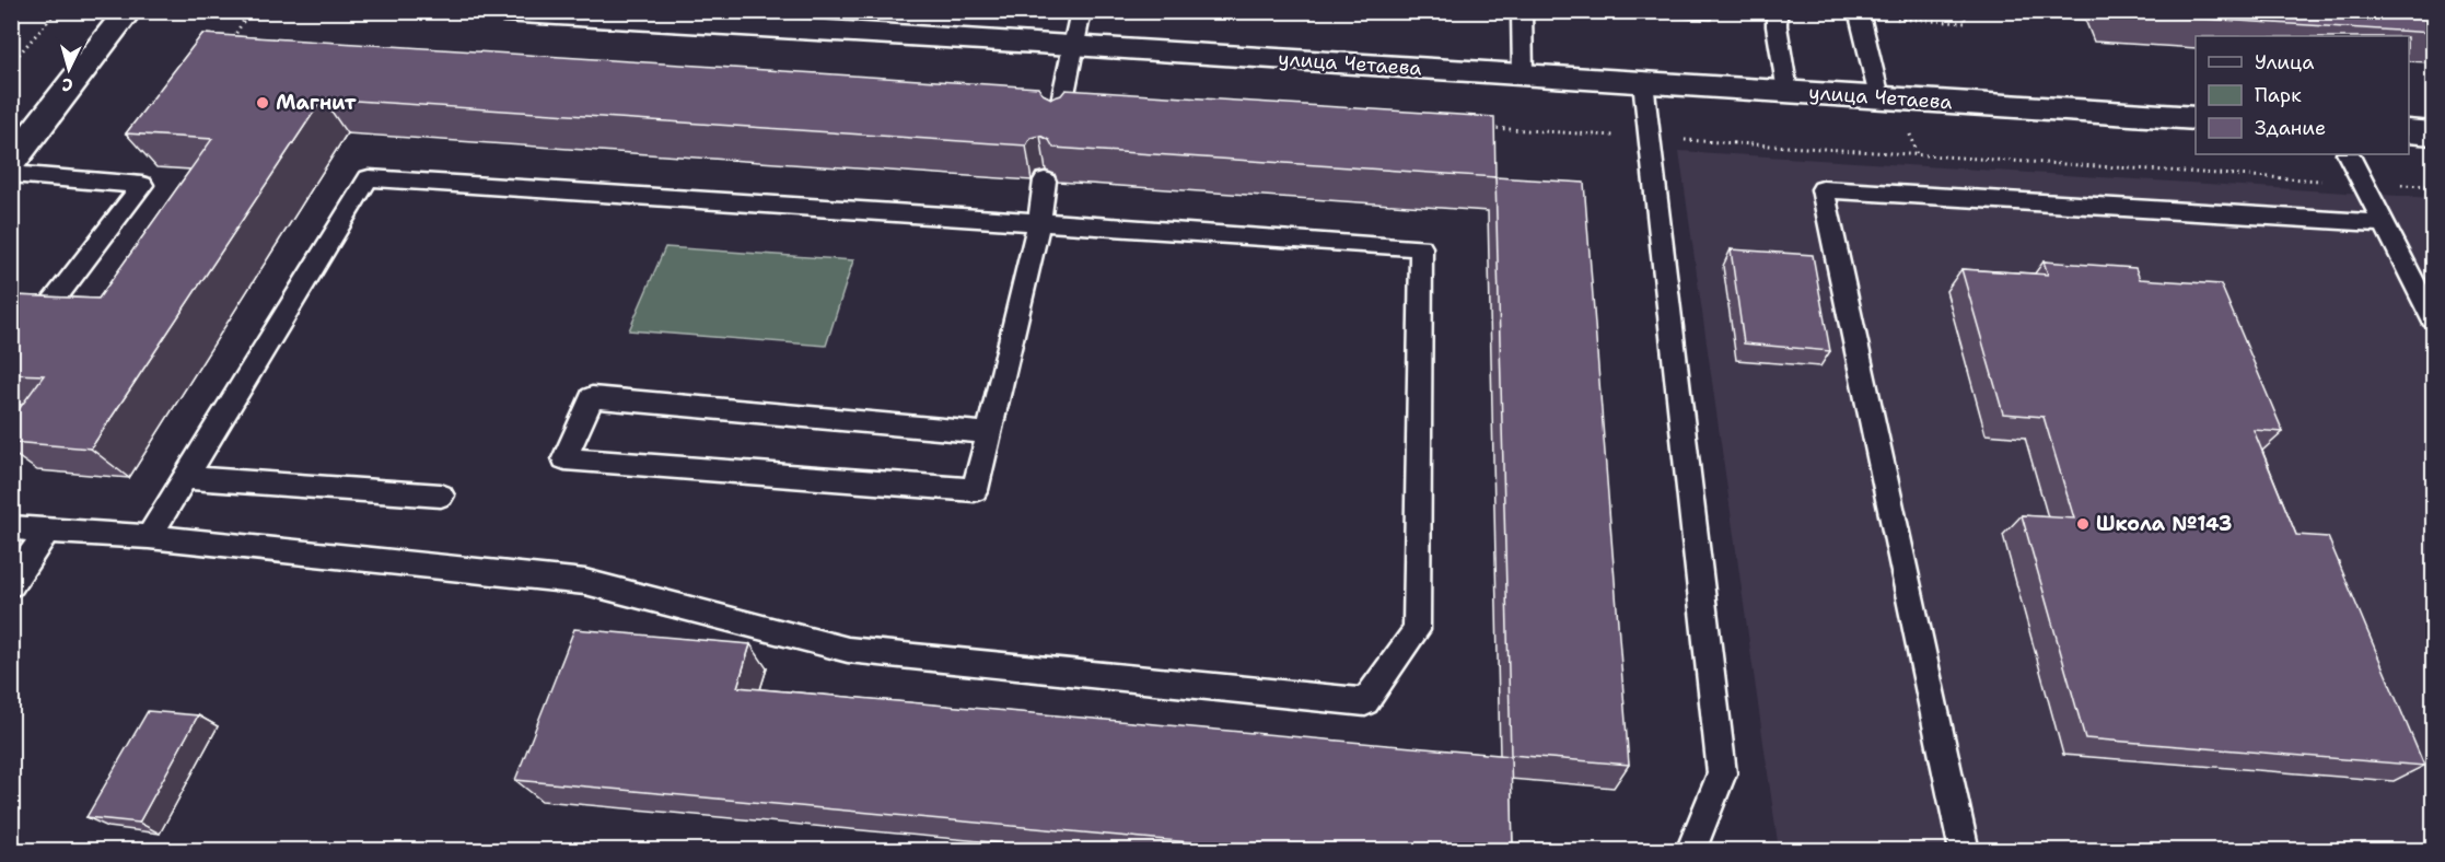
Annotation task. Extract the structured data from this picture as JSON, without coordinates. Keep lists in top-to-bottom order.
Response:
{
  "streets": {
    "street": ["улица Четаева"]
  },
  "places": ["Магнит", "Школа №143"],
  "legend": ["Улица", "Парк", "Здание"],
  "north": "bottom"
}
